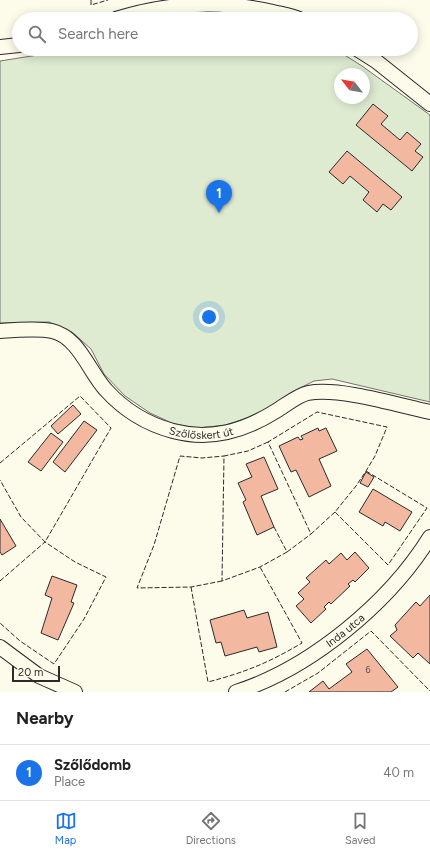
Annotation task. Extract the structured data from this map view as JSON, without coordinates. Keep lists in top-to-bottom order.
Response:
{
  "streets": {
    "street": ["Szőlőskert út", "Inda utca"]
  },
  "house_numbers": ["6"],
  "scale_bar": "20 m",
  "north": "top left",
  "page": {
    "search": "Search here",
    "pins": "1",
    "scale": "20 m",
    "heading": "Nearby",
    "list": [
      {
        "mark": "1",
        "name": "Szőlődomb",
        "note": "Place",
        "value": "40 m"
      }
    ],
    "nav": ["Map", "Directions", "Saved"]
  }
}
